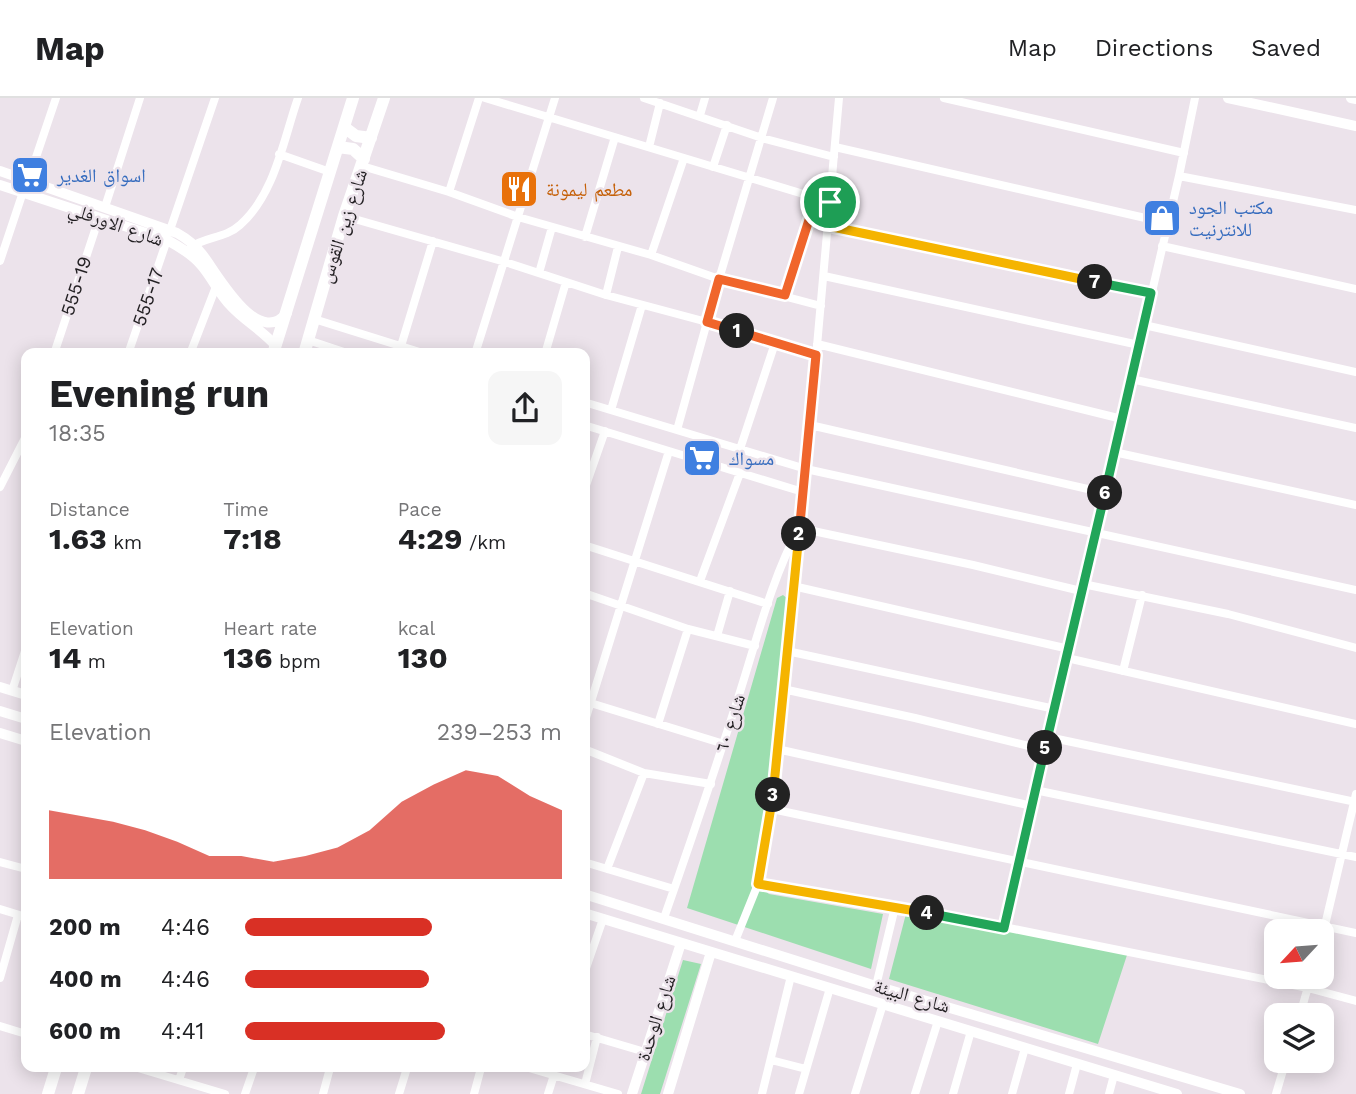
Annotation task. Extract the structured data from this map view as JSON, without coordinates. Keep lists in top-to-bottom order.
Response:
{
  "streets": {
    "main road": ["شارع زين القوس"],
    "street": [
      "شارع الاورفلي",
      "555-19",
      "555-17",
      "شارع ٦٠",
      "شارع البيئة",
      "شارع الوحدة"
    ]
  },
  "crossings": [
    ["شارع الاورفلي", "شارع زين القوس"],
    ["شارع الاورفلي", "555-19"],
    ["شارع الاورفلي", "555-17"],
    ["شارع ٦٠", "شارع البيئة"],
    ["شارع البيئة", "شارع الوحدة"]
  ],
  "places": {
    "supermarket": ["اسواق الغدير", "مسواك"],
    "restaurant": ["مطعم ليمونة"],
    "shop": ["مكتب الجود للانترنيت"]
  },
  "north": "bottom left",
  "page": {
    "header": "Map",
    "nav": ["Map", "Directions", "Saved"],
    "pins": [
      "7",
      "1",
      "6",
      "2",
      "5",
      "3",
      "4"
    ],
    "heading": ["Evening run", "18:35"],
    "stats": [
      ["Distance", "1.63 km"],
      ["Time", "7:18"],
      ["Pace", "4:29 /km"],
      ["Elevation", "14 m"],
      ["Heart rate", "136 bpm"],
      ["kcal", "130"]
    ],
    "chart": ["Elevation", "239–253 m"],
    "list": [
      {
        "name": "200 m",
        "note": "4:46"
      },
      {
        "name": "400 m",
        "note": "4:46"
      },
      {
        "name": "600 m",
        "note": "4:41"
      }
    ]
  }
}
